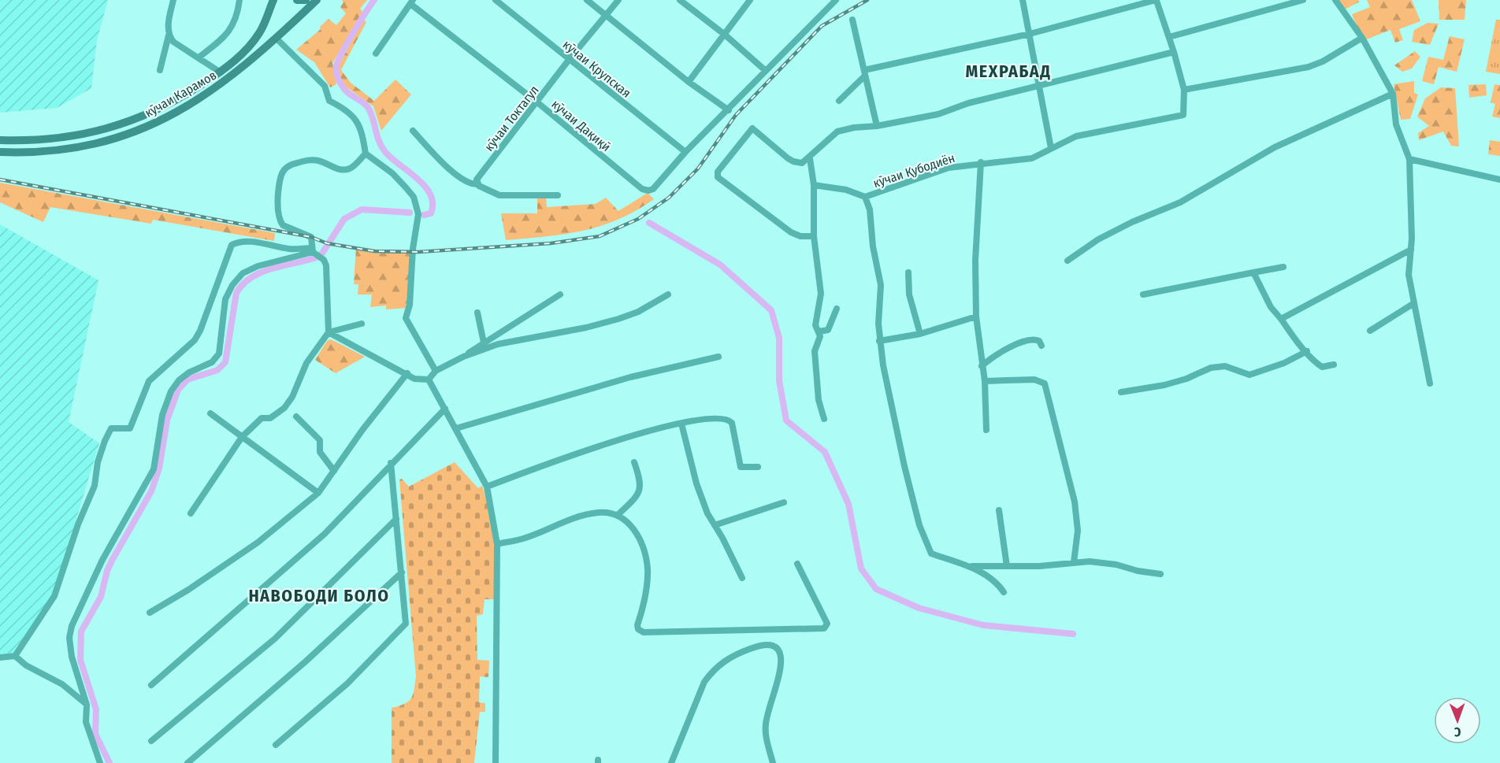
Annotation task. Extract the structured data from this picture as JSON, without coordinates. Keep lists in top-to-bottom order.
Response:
{
  "streets": {
    "main road": ["кӯчаи Карамов"],
    "street": [
      "кӯчаи Крупская",
      "кӯчаи Токтагул",
      "кӯчаи Дақиқӣ",
      "кӯчаи Қубодиён"
    ]
  },
  "crossings": [
    ["кӯчаи Крупская", "кӯчаи Токтагул"],
    ["кӯчаи Крупская", "кӯчаи Дақиқӣ"],
    ["кӯчаи Токтагул", "кӯчаи Дақиқӣ"]
  ],
  "districts": ["МЕХРАБАД", "НАВОБОДИ БОЛО"],
  "north": "bottom"
}
